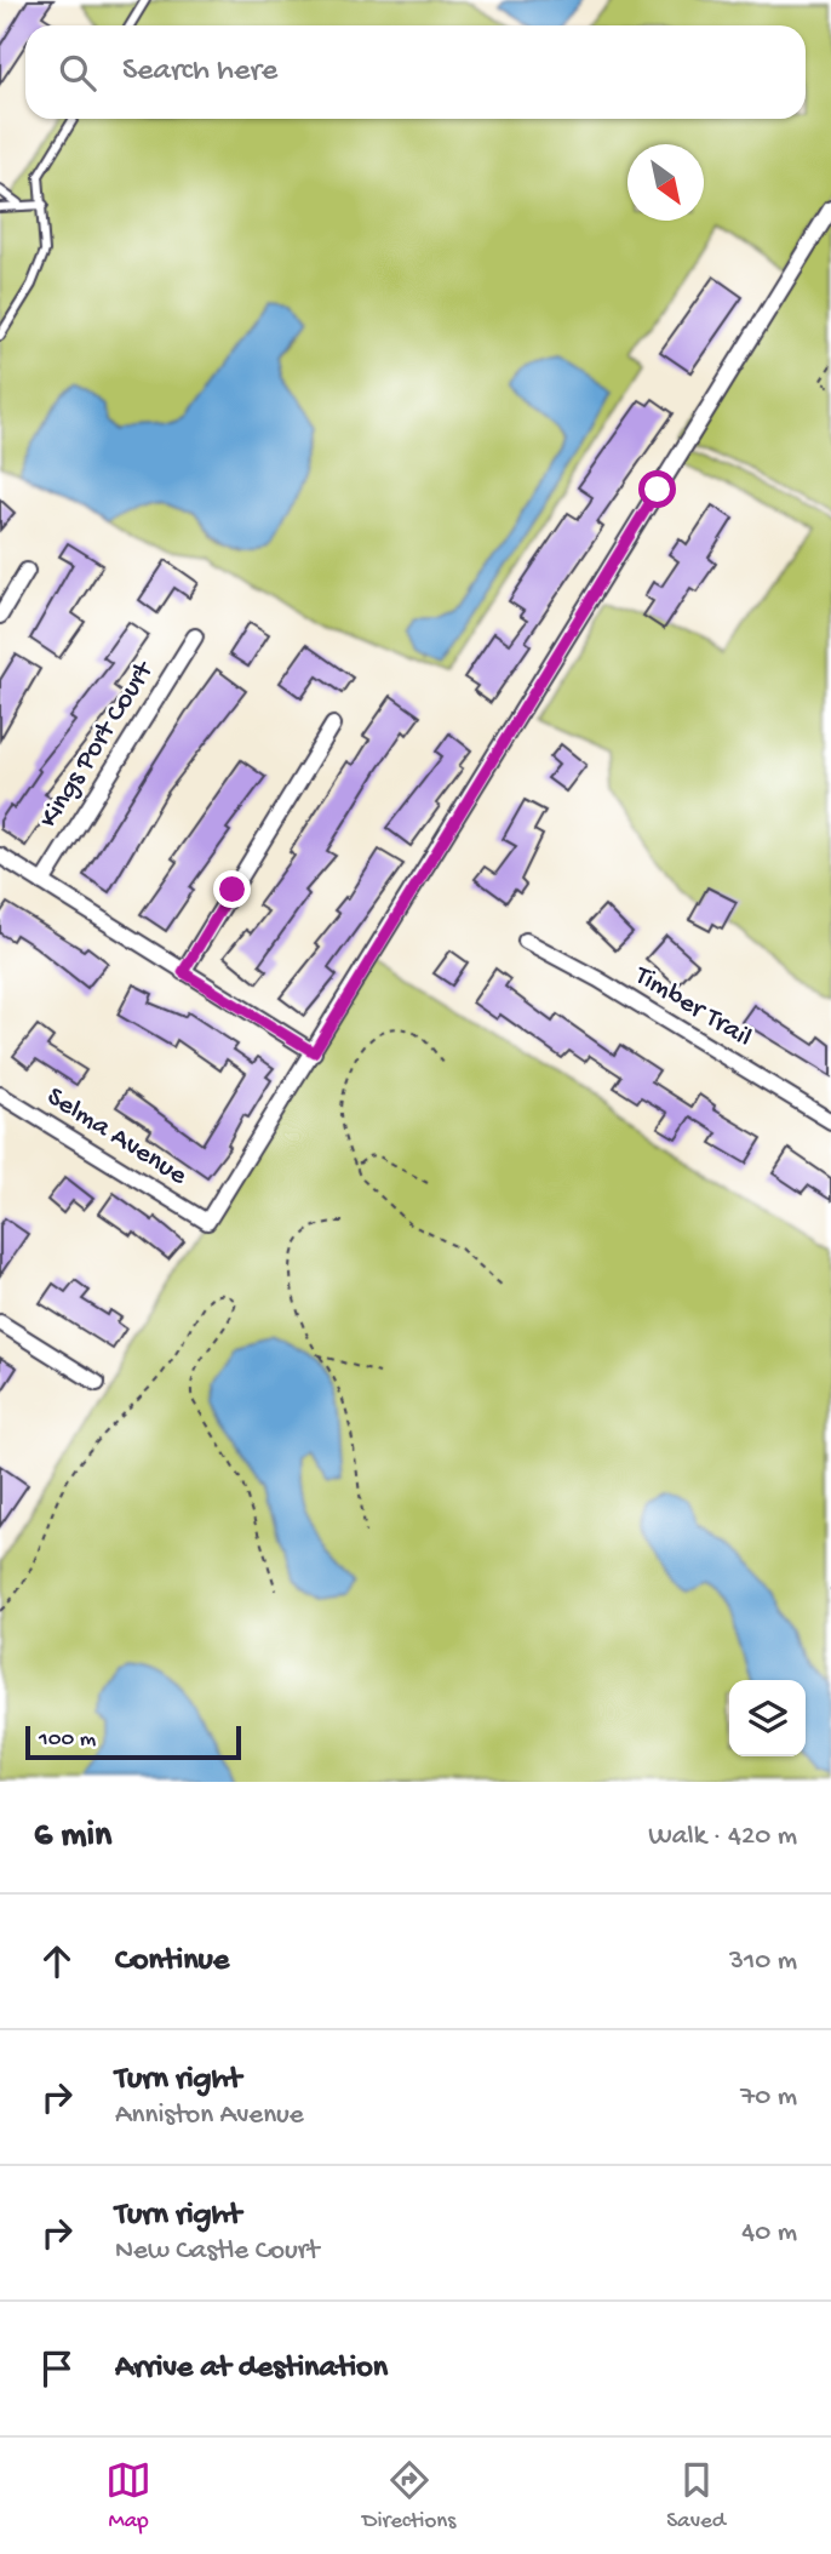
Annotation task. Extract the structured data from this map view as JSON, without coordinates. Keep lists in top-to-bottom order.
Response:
{
  "streets": {
    "street": ["Kings Port Court", "Timber Trail", "Selma Avenue"]
  },
  "scale_bar": "100 m",
  "north": "bottom right",
  "page": {
    "search": "Search here",
    "scale": "100 m",
    "heading": ["6 min", "Walk · 420 m"],
    "list": [
      ["Continue", "310 m"],
      ["Turn right", "Anniston Avenue", "70 m"],
      ["Turn right", "New Castle Court", "40 m"],
      "Arrive at destination"
    ],
    "nav": ["Map", "Directions", "Saved"]
  }
}
